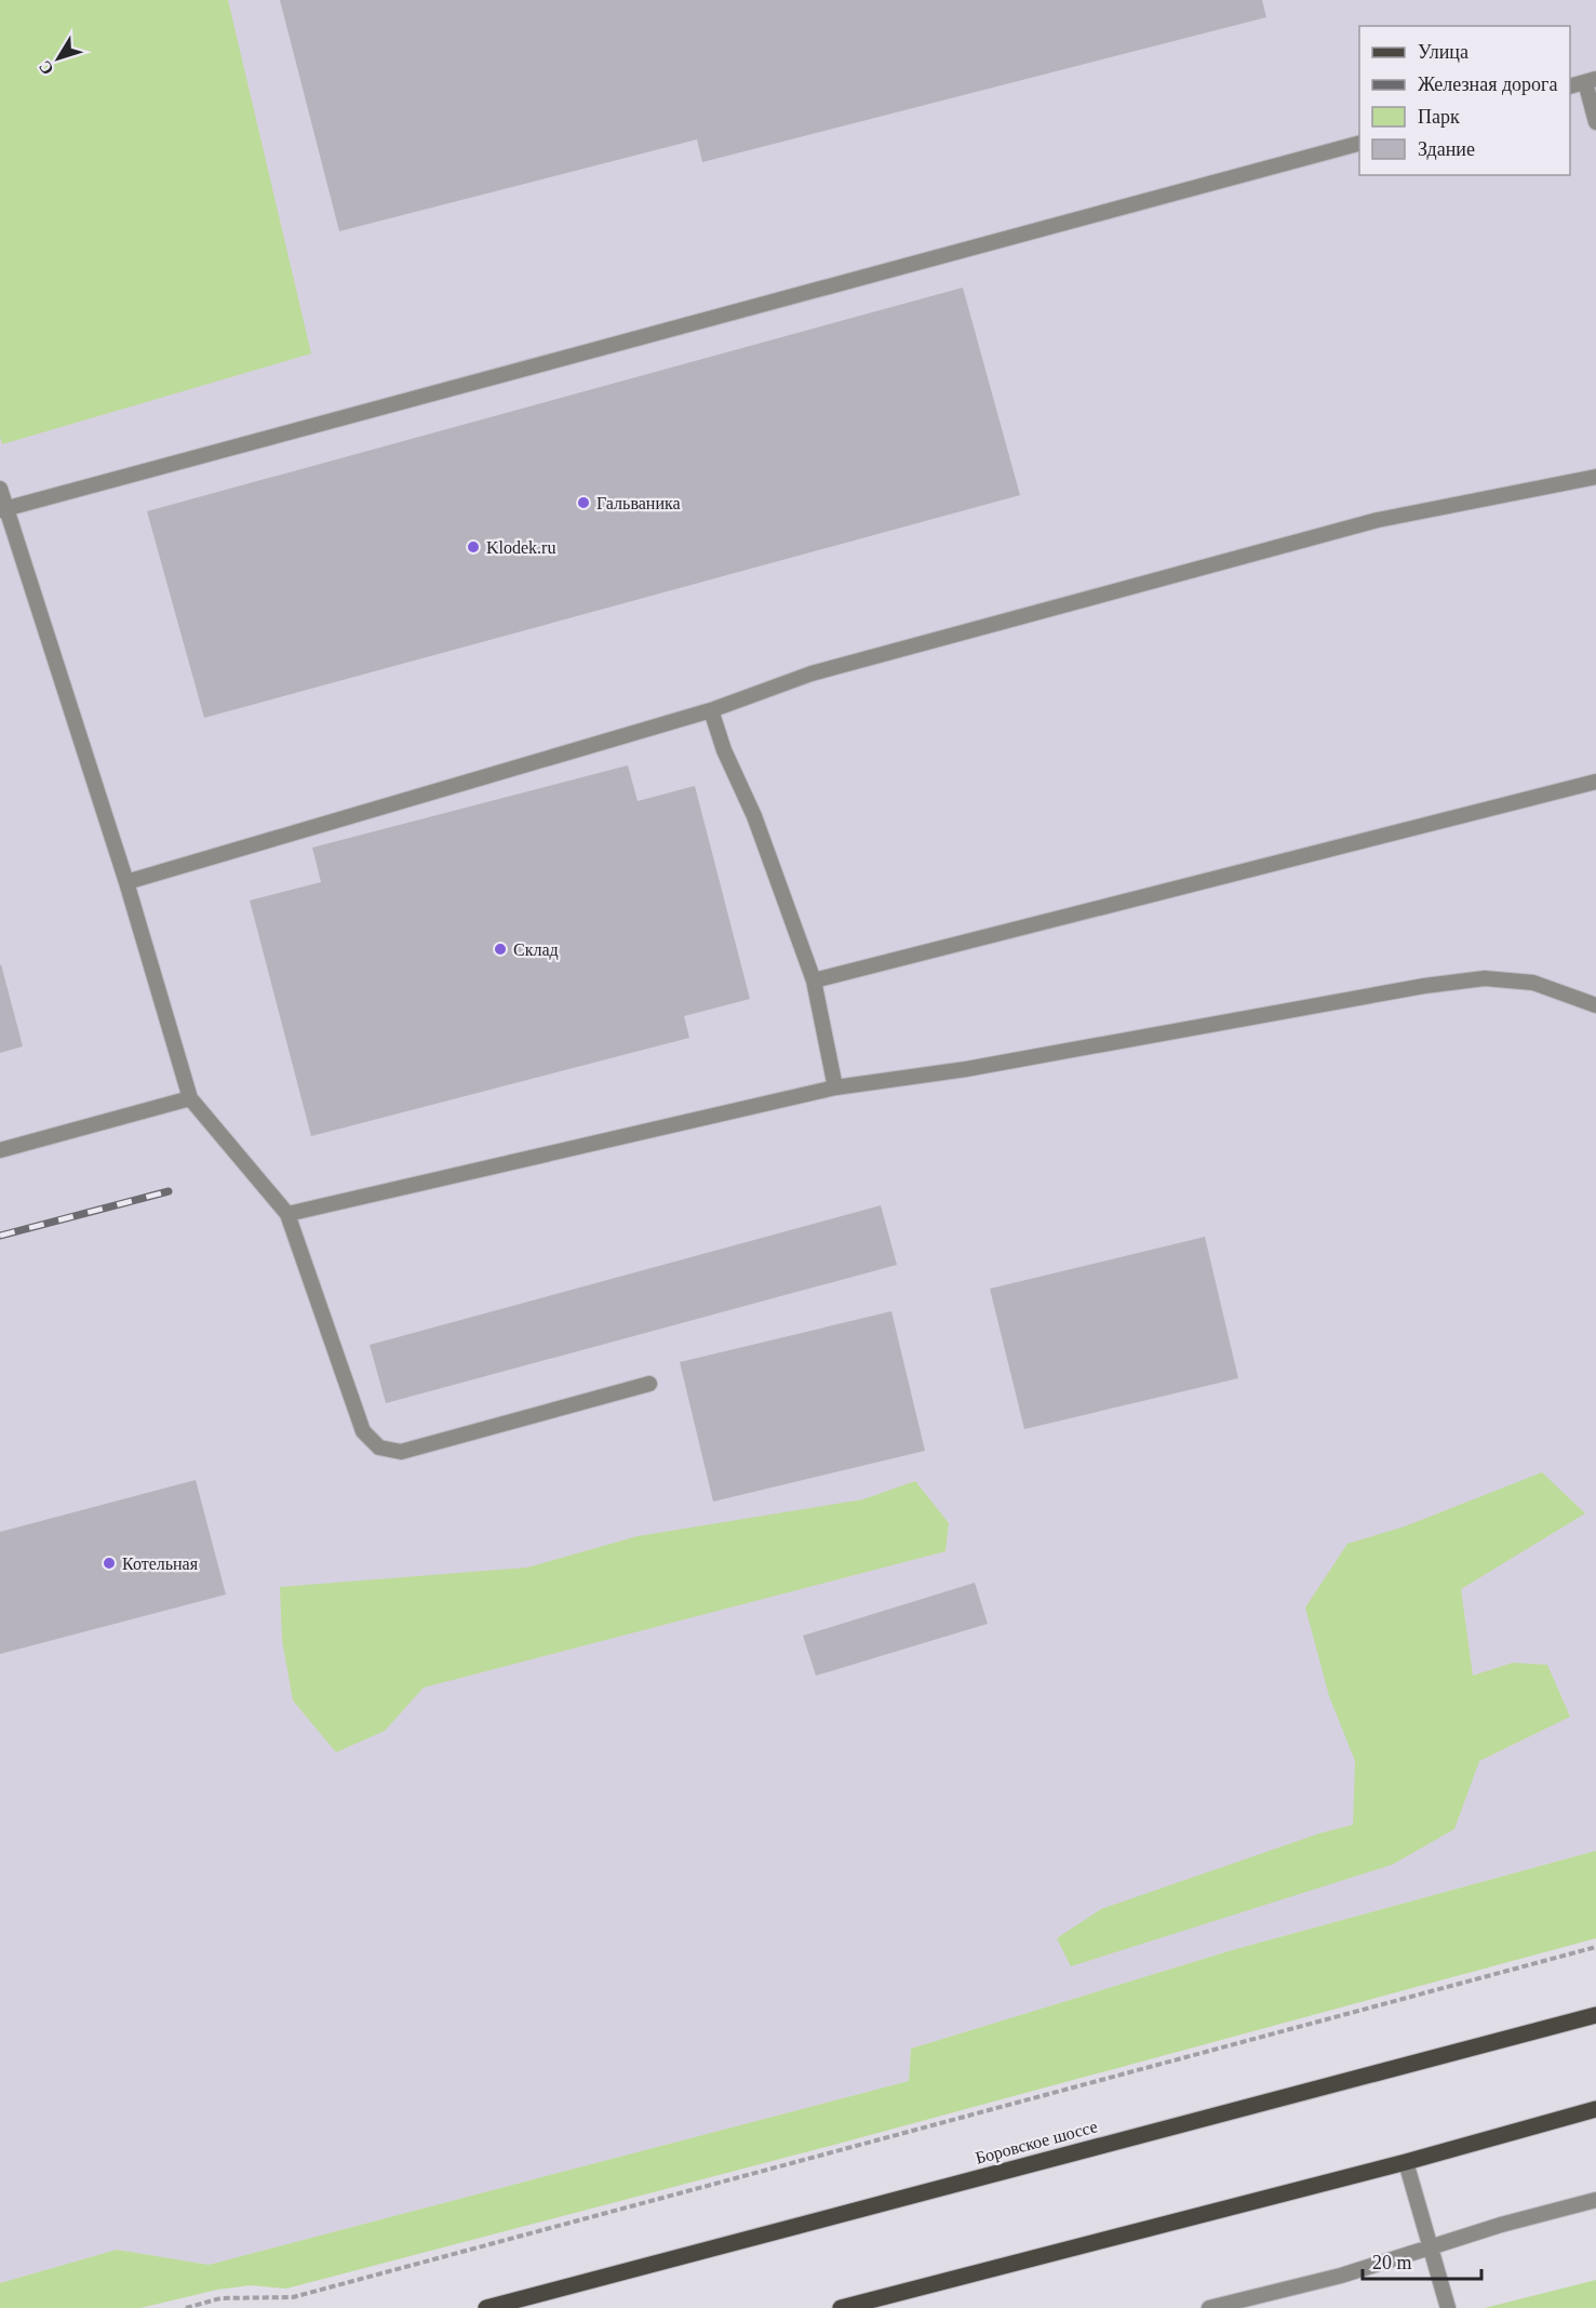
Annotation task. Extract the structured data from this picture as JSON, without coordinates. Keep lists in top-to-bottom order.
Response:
{
  "streets": {
    "main road": ["Боровское шоссе"]
  },
  "places": [
    "Гальваника",
    "Klodek.ru",
    "Склад",
    "Котельная"
  ],
  "legend": [
    "Улица",
    "Железная дорога",
    "Парк",
    "Здание"
  ],
  "scale_bar": "20 m",
  "north": "bottom left"
}
